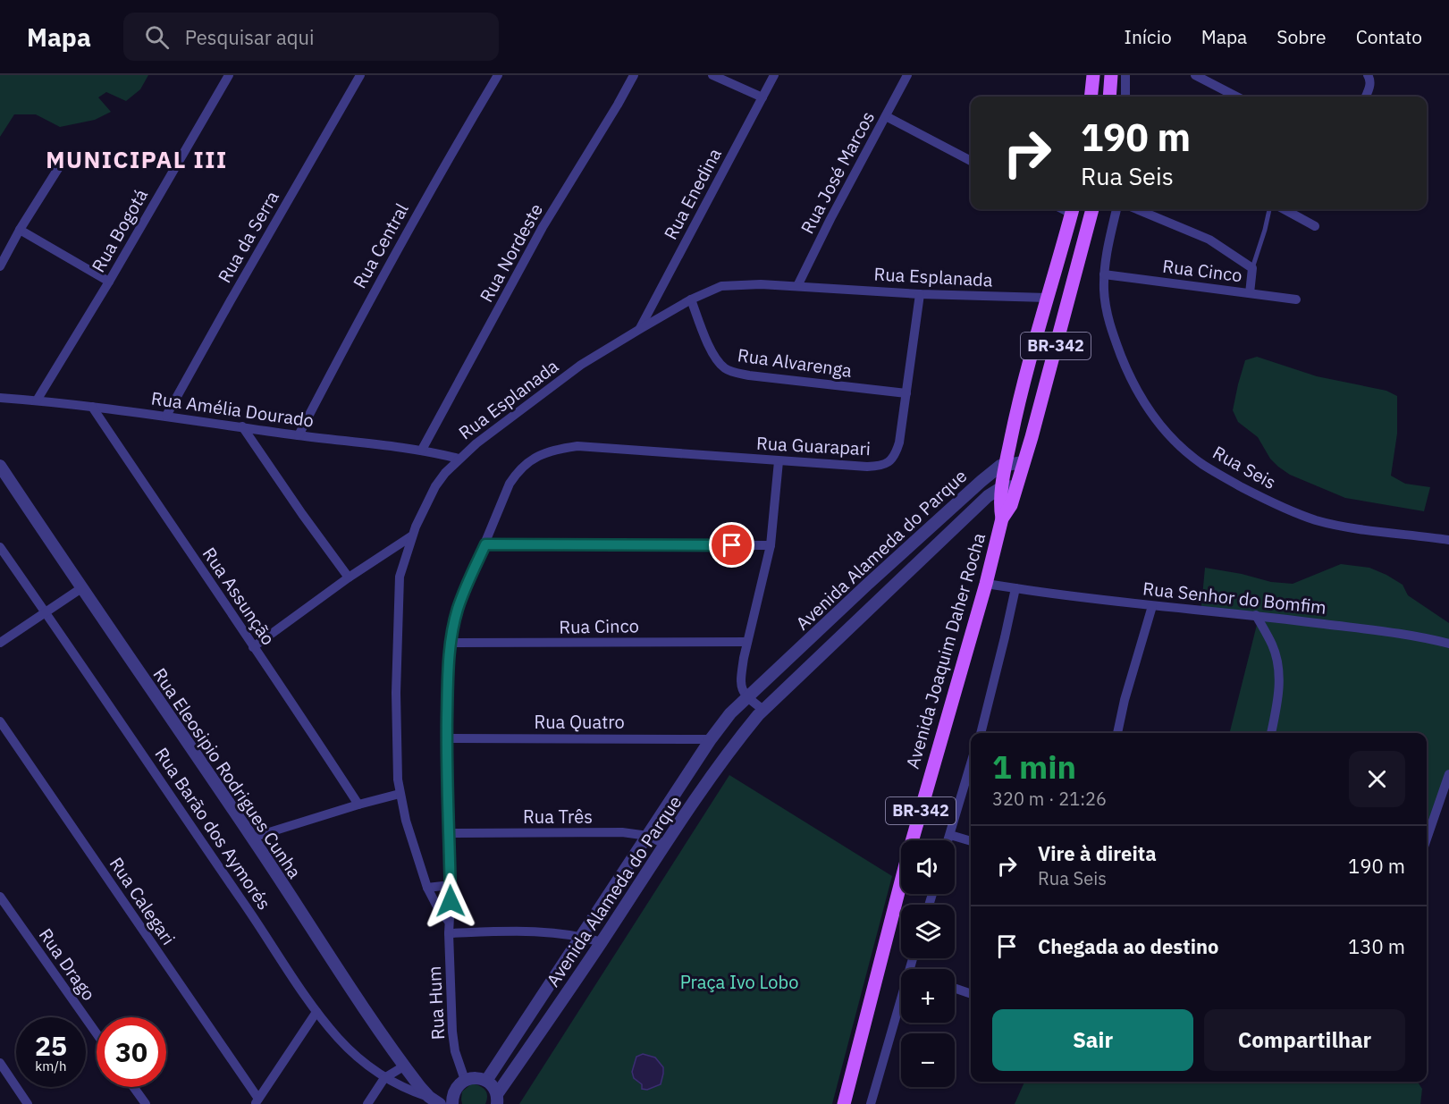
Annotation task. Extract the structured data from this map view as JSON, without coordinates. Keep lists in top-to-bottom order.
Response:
{
  "streets": {
    "main road": ["BR-342", "Avenida Joaquim Daher Rocha"],
    "street": [
      "Rua José Marcos",
      "Rua Enedina",
      "Rua Bogotá",
      "Rua da Serra",
      "Rua Central",
      "Rua Nordeste",
      "Rua Cinco",
      "Rua Esplanada",
      "Rua Alvarenga",
      "Rua Amélia Dourado",
      "Rua Guarapari",
      "Rua Seis",
      "Avenida Alameda do Parque",
      "Rua Assunção",
      "Rua Senhor do Bomfim",
      "Rua Quatro",
      "Rua Eleosipio Rodrigues Cunha",
      "Rua Três",
      "Rua Barão dos Aymorés",
      "Rua Calegari",
      "Rua Drago",
      "Rua Hum"
    ]
  },
  "crossings": [
    ["Rua José Marcos", "Rua Esplanada"],
    ["Rua Enedina", "Rua Esplanada"],
    ["Rua Bogotá", "Rua Amélia Dourado"],
    ["Rua da Serra", "Rua Amélia Dourado"],
    ["Rua Central", "Rua Amélia Dourado"],
    ["Rua Nordeste", "Rua Amélia Dourado"],
    ["Rua Cinco", "Rua Guarapari"],
    ["Rua Cinco", "Rua Seis"],
    ["Rua Cinco", "Rua Hum"],
    ["Rua Esplanada", "BR-342"],
    ["Rua Esplanada", "Rua Alvarenga"],
    ["Rua Esplanada", "Rua Amélia Dourado"],
    ["Rua Esplanada", "Rua Guarapari"],
    ["Rua Esplanada", "Rua Hum"],
    ["BR-342", "Avenida Alameda do Parque"],
    ["BR-342", "Avenida Joaquim Daher Rocha"],
    ["Rua Alvarenga", "Rua Guarapari"],
    ["Rua Amélia Dourado", "Rua Assunção"],
    ["Rua Guarapari", "Rua Hum"],
    ["Avenida Alameda do Parque", "Avenida Joaquim Daher Rocha"],
    ["Avenida Alameda do Parque", "Rua Quatro"],
    ["Avenida Alameda do Parque", "Rua Três"],
    ["Rua Senhor do Bomfim", "Avenida Joaquim Daher Rocha"],
    ["Rua Quatro", "Rua Hum"],
    ["Rua Eleosipio Rodrigues Cunha", "Rua Barão dos Aymorés"],
    ["Rua Três", "Rua Hum"]
  ],
  "districts": ["MUNICIPAL III"],
  "parks": ["Praça Ivo Lobo"],
  "page": {
    "header": "Mapa",
    "search": "Pesquisar aqui",
    "nav": [
      "Início",
      "Mapa",
      "Sobre",
      "Contato"
    ],
    "turn": ["190 m", "Rua Seis"],
    "heading": ["1 min", "320 m · 21:26"],
    "list": [
      {
        "name": "Vire à direita",
        "note": "Rua Seis",
        "value": "190 m"
      },
      {
        "name": "Chegada ao destino",
        "value": "130 m"
      }
    ],
    "map_buttons": ["+", "−"],
    "buttons": ["Sair", "Compartilhar"],
    "speed": "25 km/h",
    "limit": "30"
  }
}
